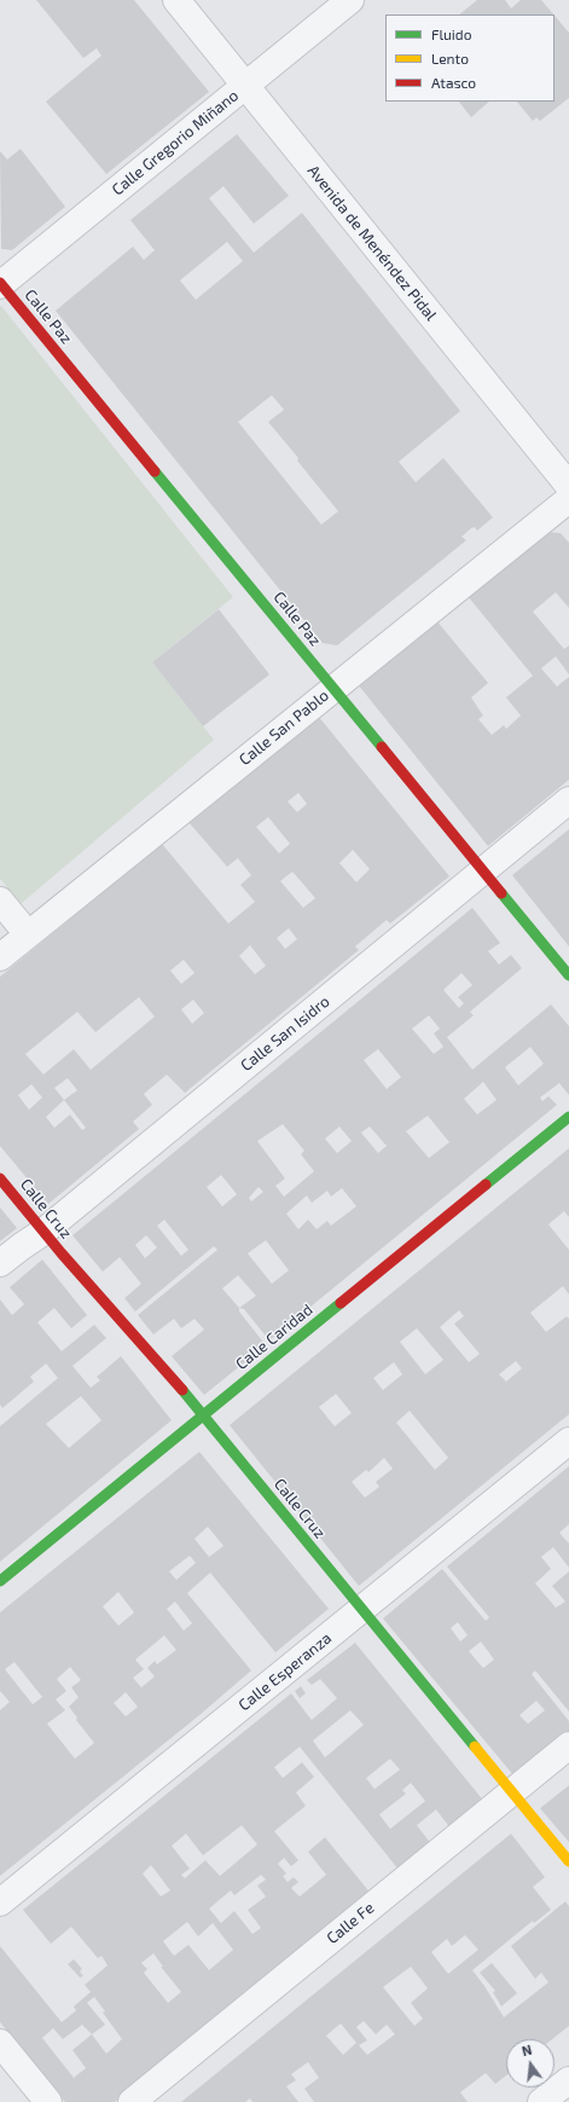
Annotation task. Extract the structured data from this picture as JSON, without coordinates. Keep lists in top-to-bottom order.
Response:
{
  "streets": {
    "street": [
      "Calle Gregorio Miñano",
      "Avenida de Menéndez Pidal",
      "Calle Paz",
      "Calle San Pablo",
      "Calle San Isidro",
      "Calle Cruz",
      "Calle Caridad",
      "Calle Esperanza",
      "Calle Fe"
    ]
  },
  "crossings": [
    ["Calle Gregorio Miñano", "Avenida de Menéndez Pidal"],
    ["Calle Gregorio Miñano", "Calle Paz"],
    ["Calle Paz", "Calle San Pablo"],
    ["Calle Paz", "Calle San Isidro"],
    ["Calle San Isidro", "Calle Cruz"],
    ["Calle Cruz", "Calle Caridad"],
    ["Calle Cruz", "Calle Esperanza"],
    ["Calle Cruz", "Calle Fe"]
  ],
  "legend": ["Fluido", "Lento", "Atasco"],
  "north": "top"
}
